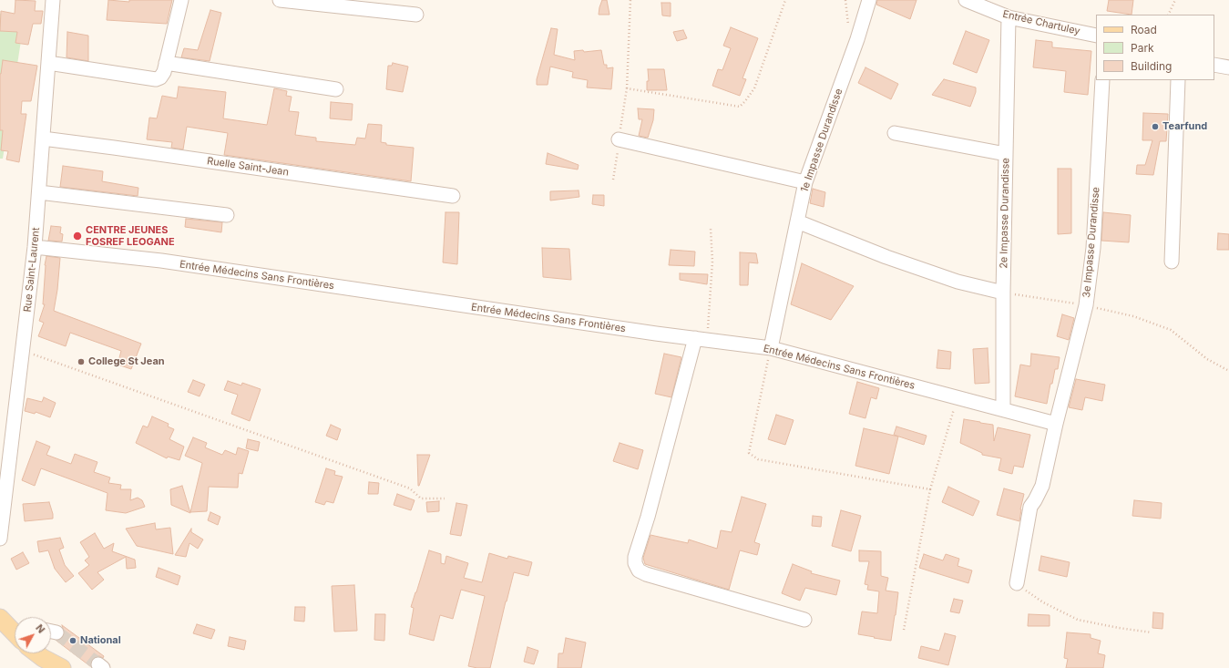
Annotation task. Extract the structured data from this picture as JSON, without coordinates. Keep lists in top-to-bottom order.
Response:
{
  "streets": {
    "street": [
      "Entrée Chartuley",
      "1e Impasse Durandisse",
      "Ruelle Saint-Jean",
      "2e Impasse Durandisse",
      "3e Impasse Durandisse",
      "Rue Saint-Laurent",
      "Entrée Médecins Sans Frontières"
    ]
  },
  "crossings": [
    ["Entrée Chartuley", "2e Impasse Durandisse"],
    ["1e Impasse Durandisse", "Entrée Médecins Sans Frontières"],
    ["Ruelle Saint-Jean", "Rue Saint-Laurent"],
    ["2e Impasse Durandisse", "Entrée Médecins Sans Frontières"],
    ["3e Impasse Durandisse", "Entrée Médecins Sans Frontières"],
    ["Rue Saint-Laurent", "Entrée Médecins Sans Frontières"]
  ],
  "places": [
    "Tearfund",
    "CENTRE JEUNES FOSREF LEOGANE",
    "College St Jean",
    "National"
  ],
  "legend": ["Road", "Park", "Building"],
  "north": "top right"
}
